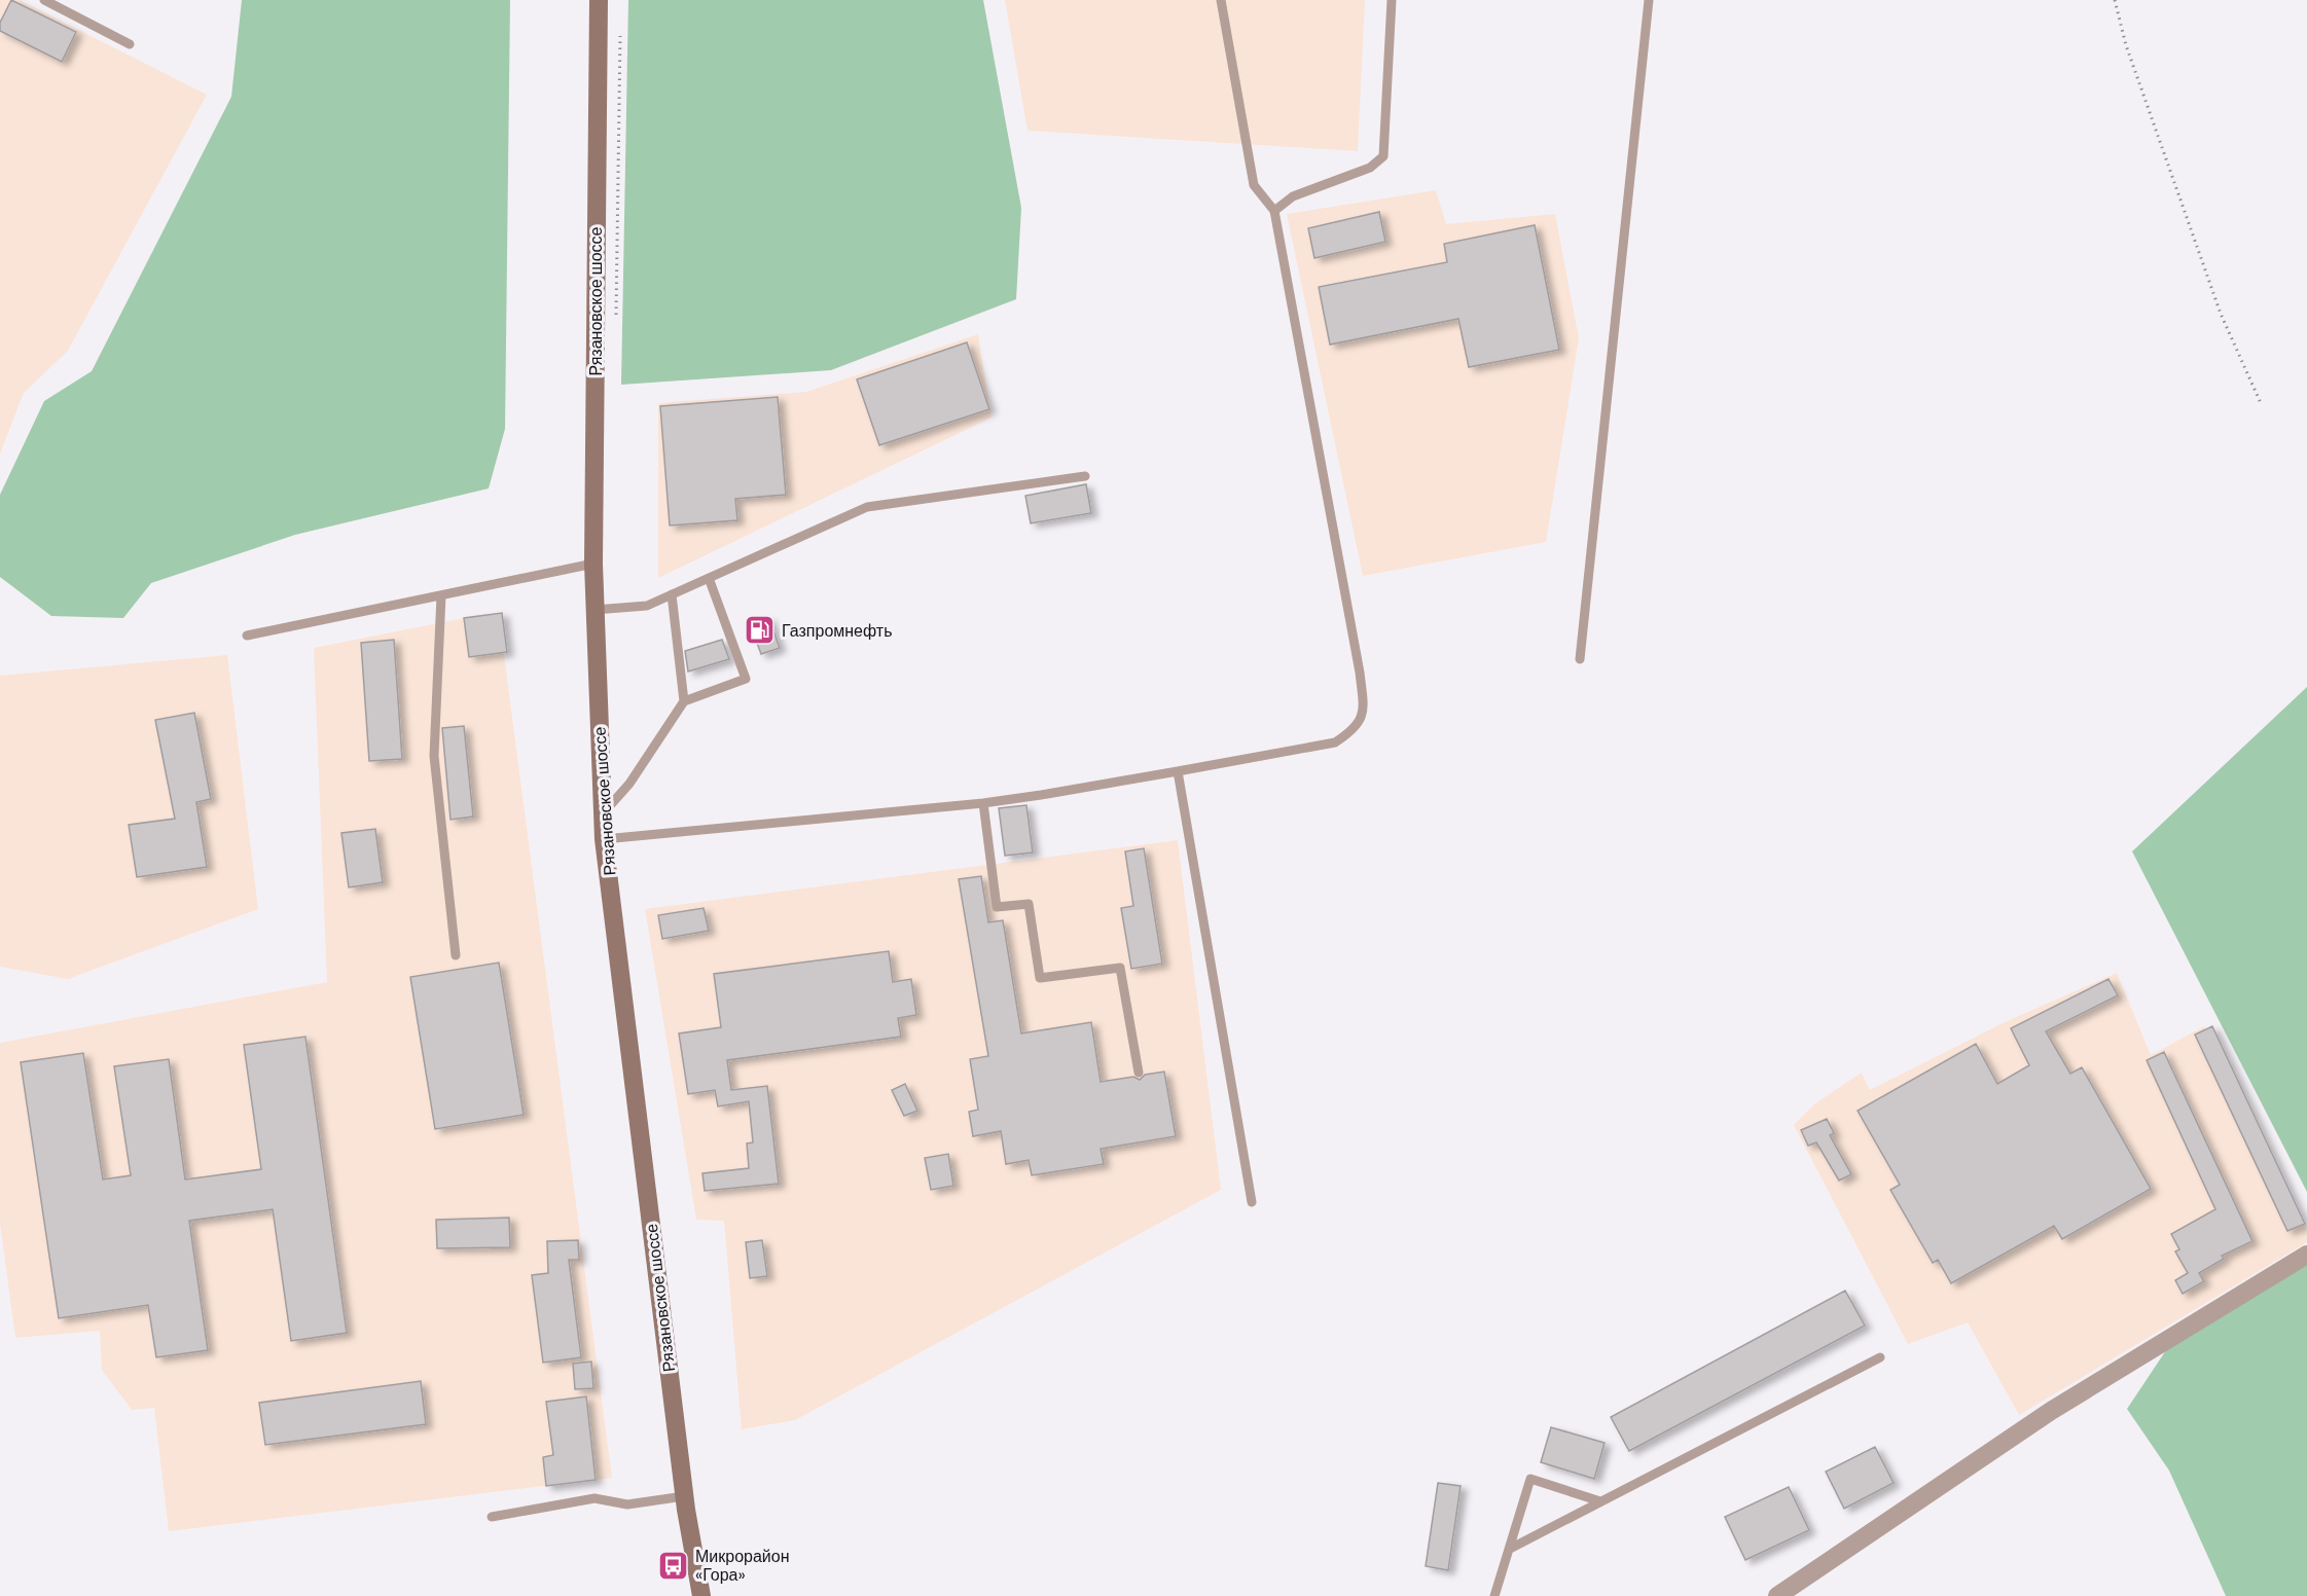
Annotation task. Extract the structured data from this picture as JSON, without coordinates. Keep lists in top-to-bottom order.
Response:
{
  "streets": {
    "main road": ["Рязановское шоссе"]
  },
  "places": {
    "fuel station": ["Газпромнефть"],
    "bus stop": ["Микрорайон «Гора»"]
  }
}
